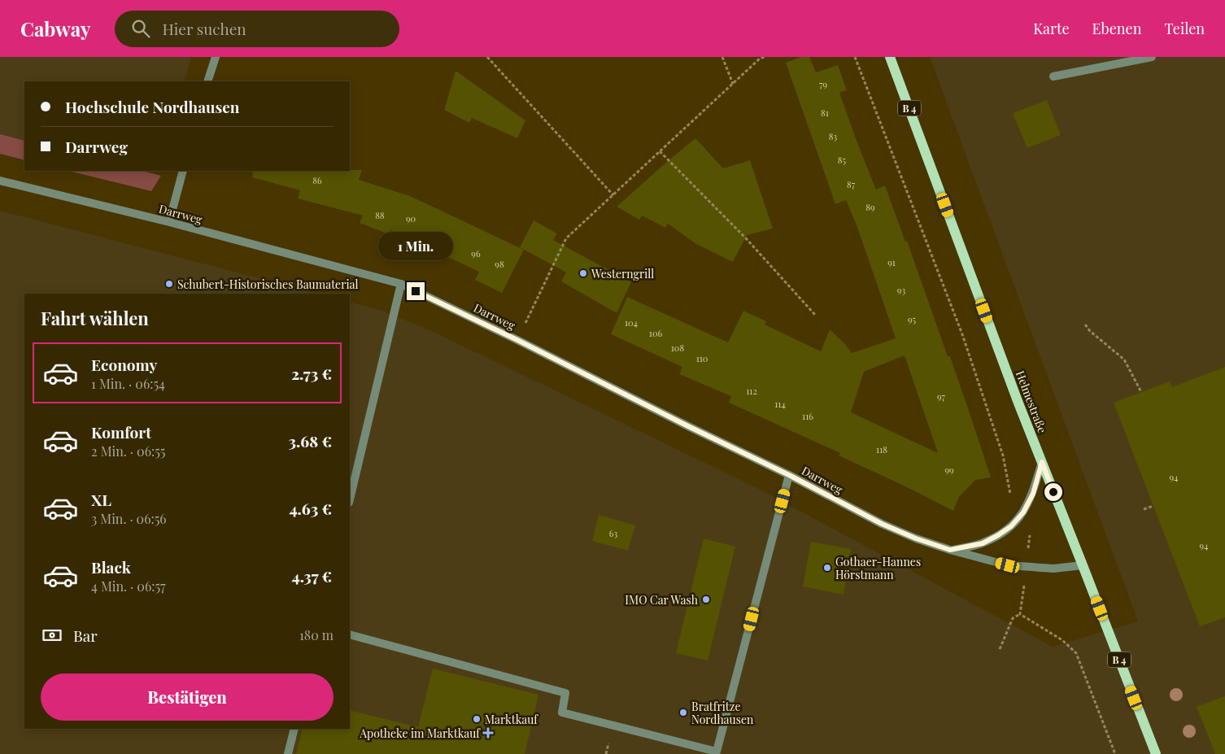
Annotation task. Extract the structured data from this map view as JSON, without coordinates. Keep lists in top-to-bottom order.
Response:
{
  "streets": {
    "main road": ["B 4", "Helmestraße"],
    "street": ["Darrweg"]
  },
  "crossings": [
    ["Darrweg", "Helmestraße"]
  ],
  "places": {
    "other": [
      "Westerngrill",
      "Schubert-Historisches Baumaterial",
      "Gothaer-Hannes Hörstmann",
      "IMO Car Wash",
      "Bratfritze Nordhausen",
      "Marktkauf"
    ],
    "health": ["Apotheke im Marktkauf"]
  },
  "house_numbers": [
    "79",
    "81",
    "83",
    "85",
    "86",
    "87",
    "89",
    "88",
    "90",
    "96",
    "91",
    "98",
    "93",
    "95",
    "104",
    "106",
    "108",
    "110",
    "112",
    "97",
    "114",
    "116",
    "118",
    "99",
    "94",
    "63",
    "94"
  ],
  "page": {
    "header": "Cabway",
    "search": "Hier suchen",
    "nav": ["Karte", "Ebenen", "Teilen"],
    "banner": ["Hochschule Nordhausen", "Darrweg"],
    "bubble": "1 Min.",
    "heading": "Fahrt wählen",
    "list": [
      {
        "name": "Economy",
        "note": "1 Min. · 06:54",
        "value": "2.73 €"
      },
      {
        "name": "Komfort",
        "note": "2 Min. · 06:55",
        "value": "3.68 €"
      },
      {
        "name": "XL",
        "note": "3 Min. · 06:56",
        "value": "4.63 €"
      },
      {
        "name": "Black",
        "note": "4 Min. · 06:57",
        "value": "4.37 €"
      }
    ],
    "pay": ["Bar", "180 m"],
    "buttons": "Bestätigen"
  }
}
